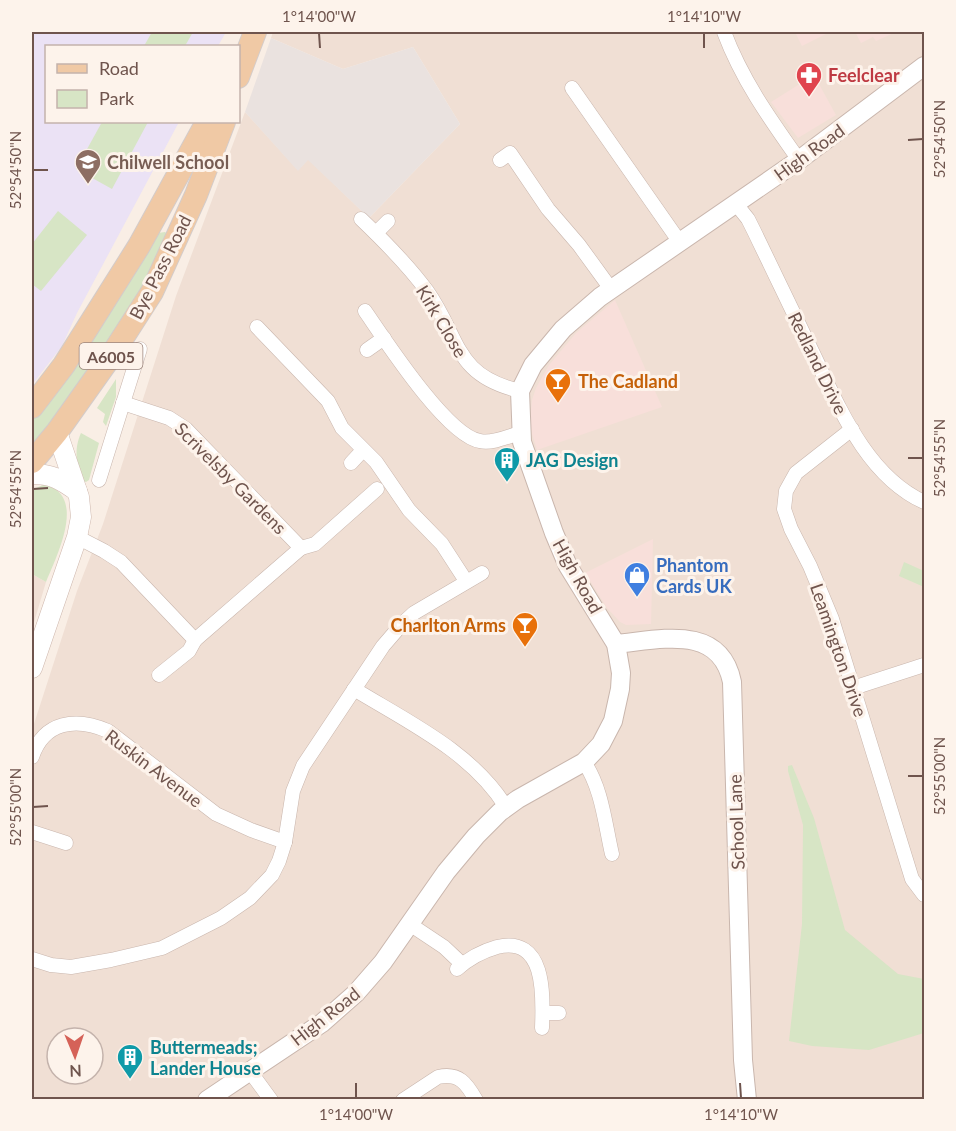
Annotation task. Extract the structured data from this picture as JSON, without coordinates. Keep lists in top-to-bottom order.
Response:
{
  "streets": {
    "main road": ["Bye Pass Road", "A6005"],
    "street": [
      "High Road",
      "Kirk Close",
      "Redland Drive",
      "Scrivelsby Gardens",
      "Leamington Drive",
      "Ruskin Avenue",
      "School Lane"
    ]
  },
  "crossings": [
    ["High Road", "Kirk Close"],
    ["High Road", "Redland Drive"],
    ["High Road", "School Lane"],
    ["Bye Pass Road", "Scrivelsby Gardens"],
    ["Redland Drive", "Leamington Drive"]
  ],
  "places": {
    "pharmacy": ["Feelclear"],
    "school or university": ["Chilwell School"],
    "bar": ["The Cadland", "Charlton Arms"],
    "building": ["JAG Design", "Buttermeads; Lander House"],
    "shop": ["Phantom Cards UK"]
  },
  "legend": ["Road", "Park"],
  "north": "bottom",
  "coordinates": [
    "1°14'00\"W",
    "1°14'10\"W",
    "52°54'50\"N",
    "52°54'55\"N",
    "52°55'00\"N"
  ]
}
